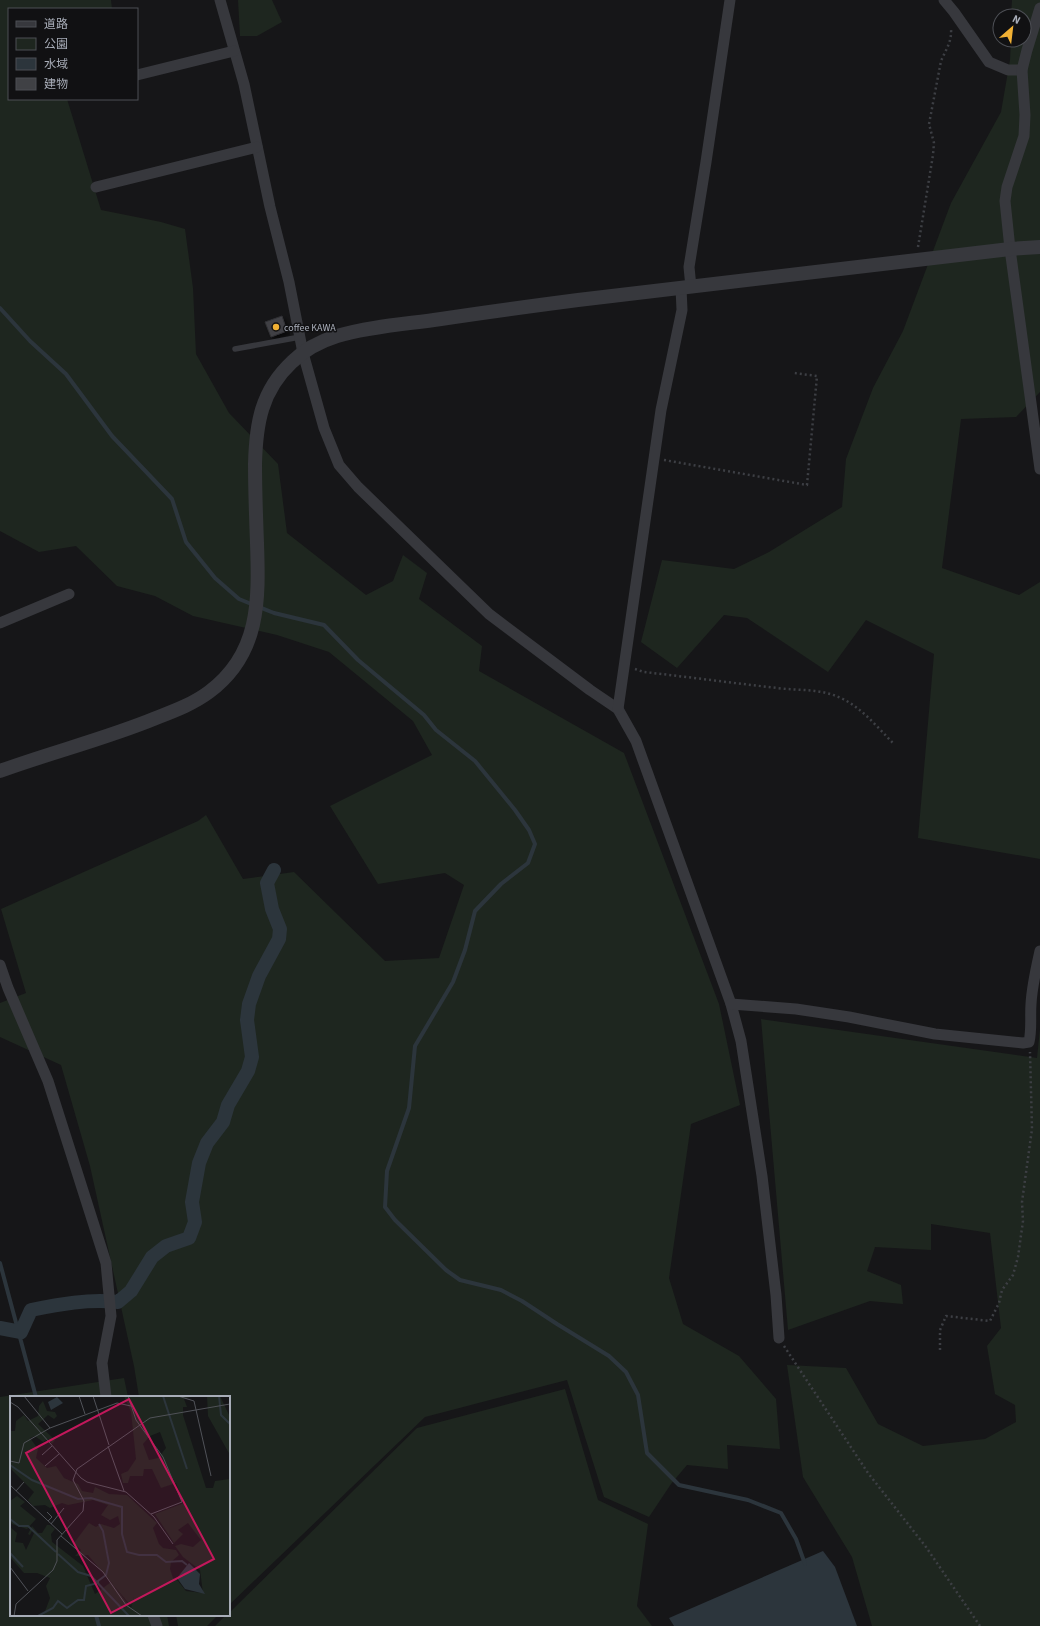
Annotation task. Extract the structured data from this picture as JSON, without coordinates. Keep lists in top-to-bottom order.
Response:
{
  "places": ["coffee KAWA"],
  "legend": [
    "道路",
    "公園",
    "水域",
    "建物"
  ],
  "north": "top right"
}
